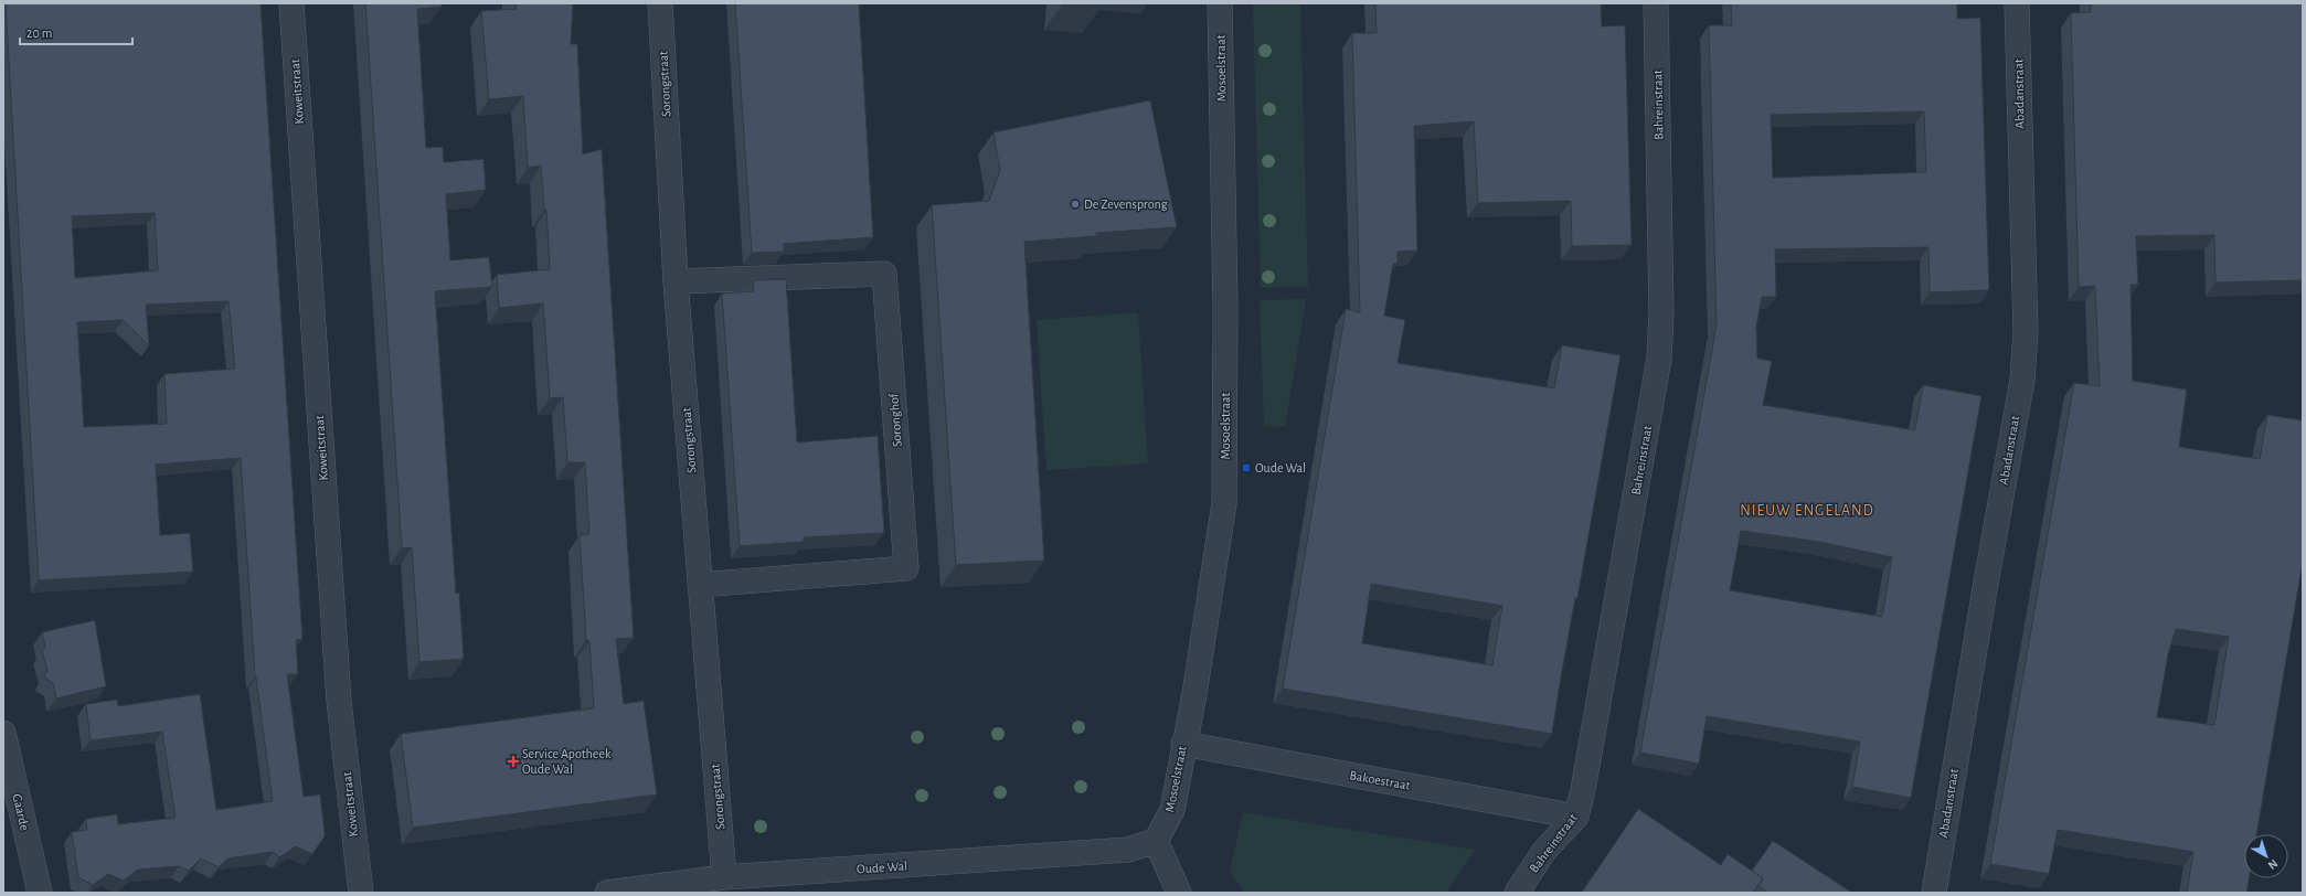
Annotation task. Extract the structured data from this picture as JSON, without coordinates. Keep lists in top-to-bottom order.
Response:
{
  "streets": {
    "street": [
      "Mosoelstraat",
      "Sorongstraat",
      "Koweitstraat",
      "Abadanstraat",
      "Bahreinstraat",
      "Soronghof",
      "Bakoestraat",
      "Gaarde",
      "Oude Wal"
    ]
  },
  "crossings": [
    ["Mosoelstraat", "Bakoestraat"],
    ["Mosoelstraat", "Oude Wal"],
    ["Sorongstraat", "Soronghof"],
    ["Sorongstraat", "Oude Wal"],
    ["Bahreinstraat", "Bakoestraat"]
  ],
  "districts": ["NIEUW ENGELAND"],
  "places": {
    "other": ["De Zevensprong"],
    "transit": ["Oude Wal"],
    "health": ["Service Apotheek Oude Wal"]
  },
  "scale_bar": "20 m",
  "north": "bottom right"
}
